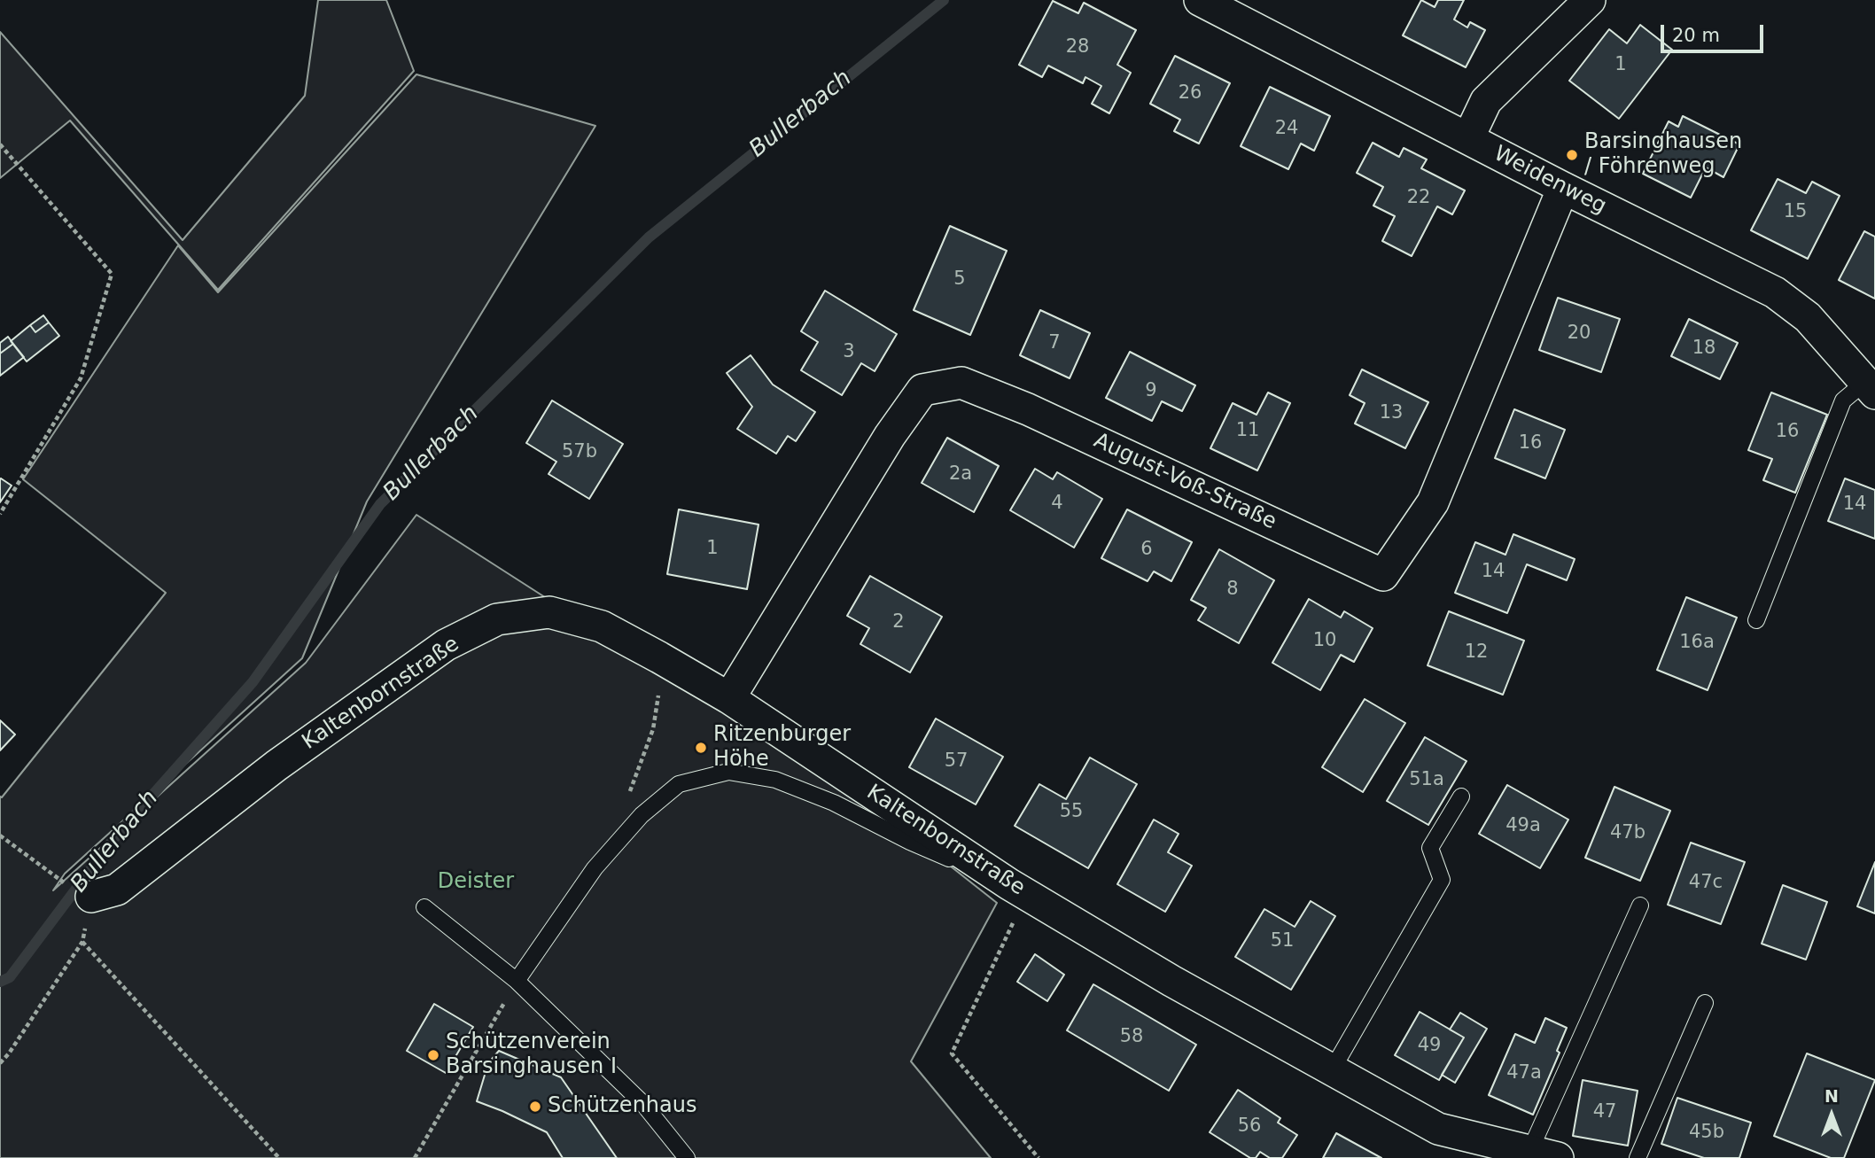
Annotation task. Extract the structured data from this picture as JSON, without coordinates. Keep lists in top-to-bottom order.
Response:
{
  "streets": {
    "street": ["Weidenweg", "August-Voß-Straße", "Kaltenbornstraße"]
  },
  "crossings": [
    ["Weidenweg", "August-Voß-Straße"],
    ["August-Voß-Straße", "Kaltenbornstraße"]
  ],
  "water": ["Bullerbach"],
  "parks": ["Deister"],
  "places": [
    "Barsinghausen / Föhrenweg",
    "Ritzenburger Höhe",
    "Schützenverein Barsinghausen I",
    "Schützenhaus"
  ],
  "house_numbers": [
    "28",
    "1",
    "26",
    "24",
    "22",
    "15",
    "5",
    "20",
    "7",
    "18",
    "3",
    "9",
    "13",
    "11",
    "16",
    "16",
    "57b",
    "2a",
    "4",
    "14",
    "1",
    "6",
    "14",
    "8",
    "2",
    "10",
    "16a",
    "12",
    "57",
    "51a",
    "55",
    "49a",
    "47b",
    "47c",
    "51",
    "58",
    "49",
    "47a",
    "47",
    "56",
    "45b"
  ],
  "scale_bar": "20 m",
  "north": "top"
}
